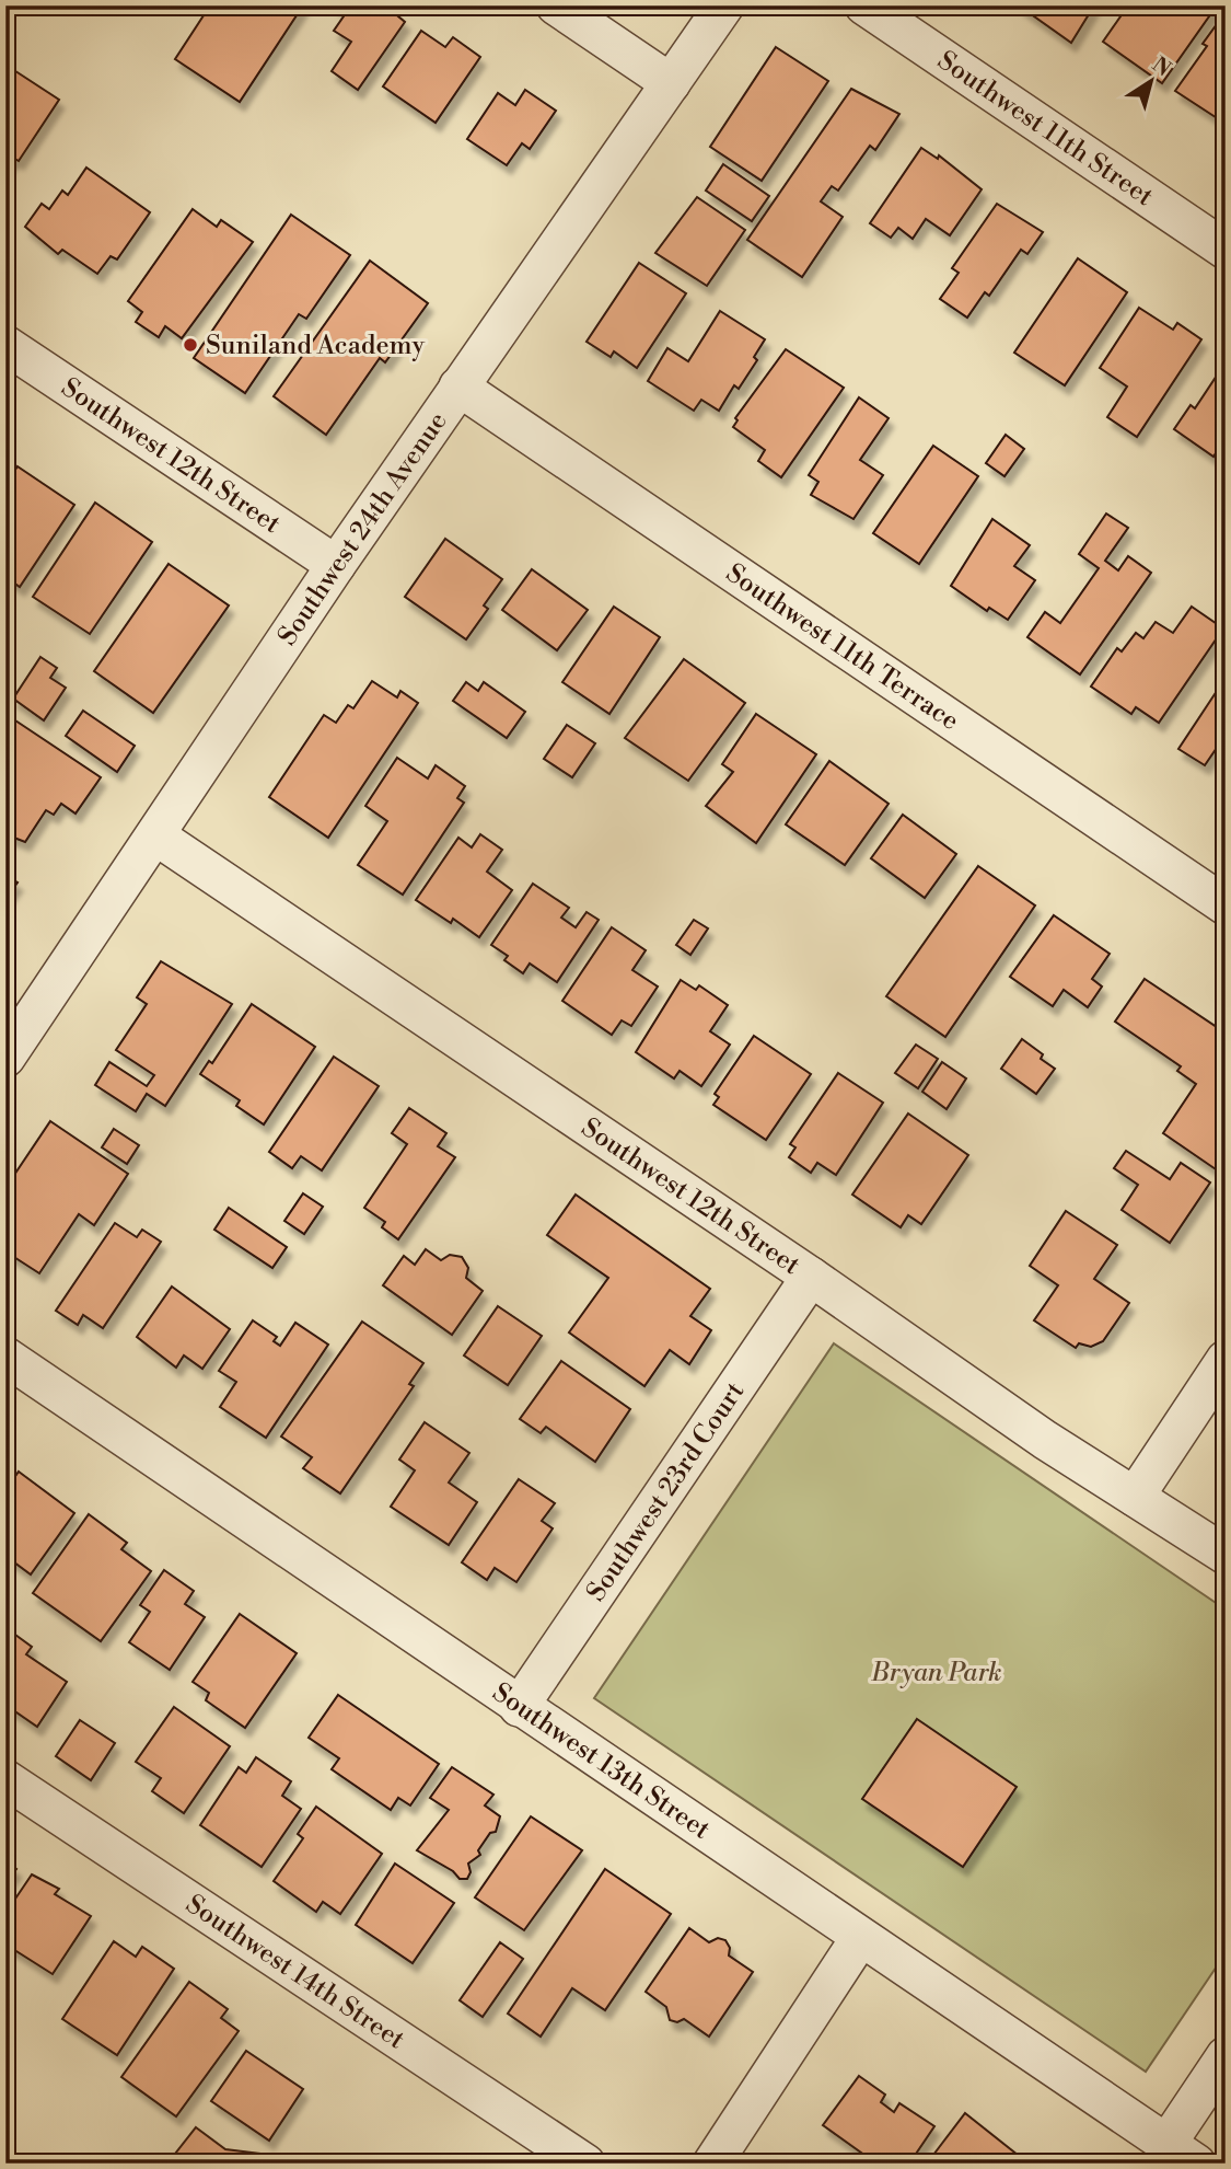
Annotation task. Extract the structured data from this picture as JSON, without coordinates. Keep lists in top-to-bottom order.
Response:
{
  "streets": {
    "street": [
      "Southwest 11th Street",
      "Southwest 12th Street",
      "Southwest 24th Avenue",
      "Southwest 11th Terrace",
      "Southwest 23rd Court",
      "Southwest 13th Street",
      "Southwest 14th Street"
    ]
  },
  "crossings": [
    ["Southwest 12th Street", "Southwest 24th Avenue"],
    ["Southwest 12th Street", "Southwest 23rd Court"],
    ["Southwest 24th Avenue", "Southwest 11th Terrace"],
    ["Southwest 23rd Court", "Southwest 13th Street"]
  ],
  "parks": ["Bryan Park"],
  "places": ["Suniland Academy"],
  "north": "top right"
}
